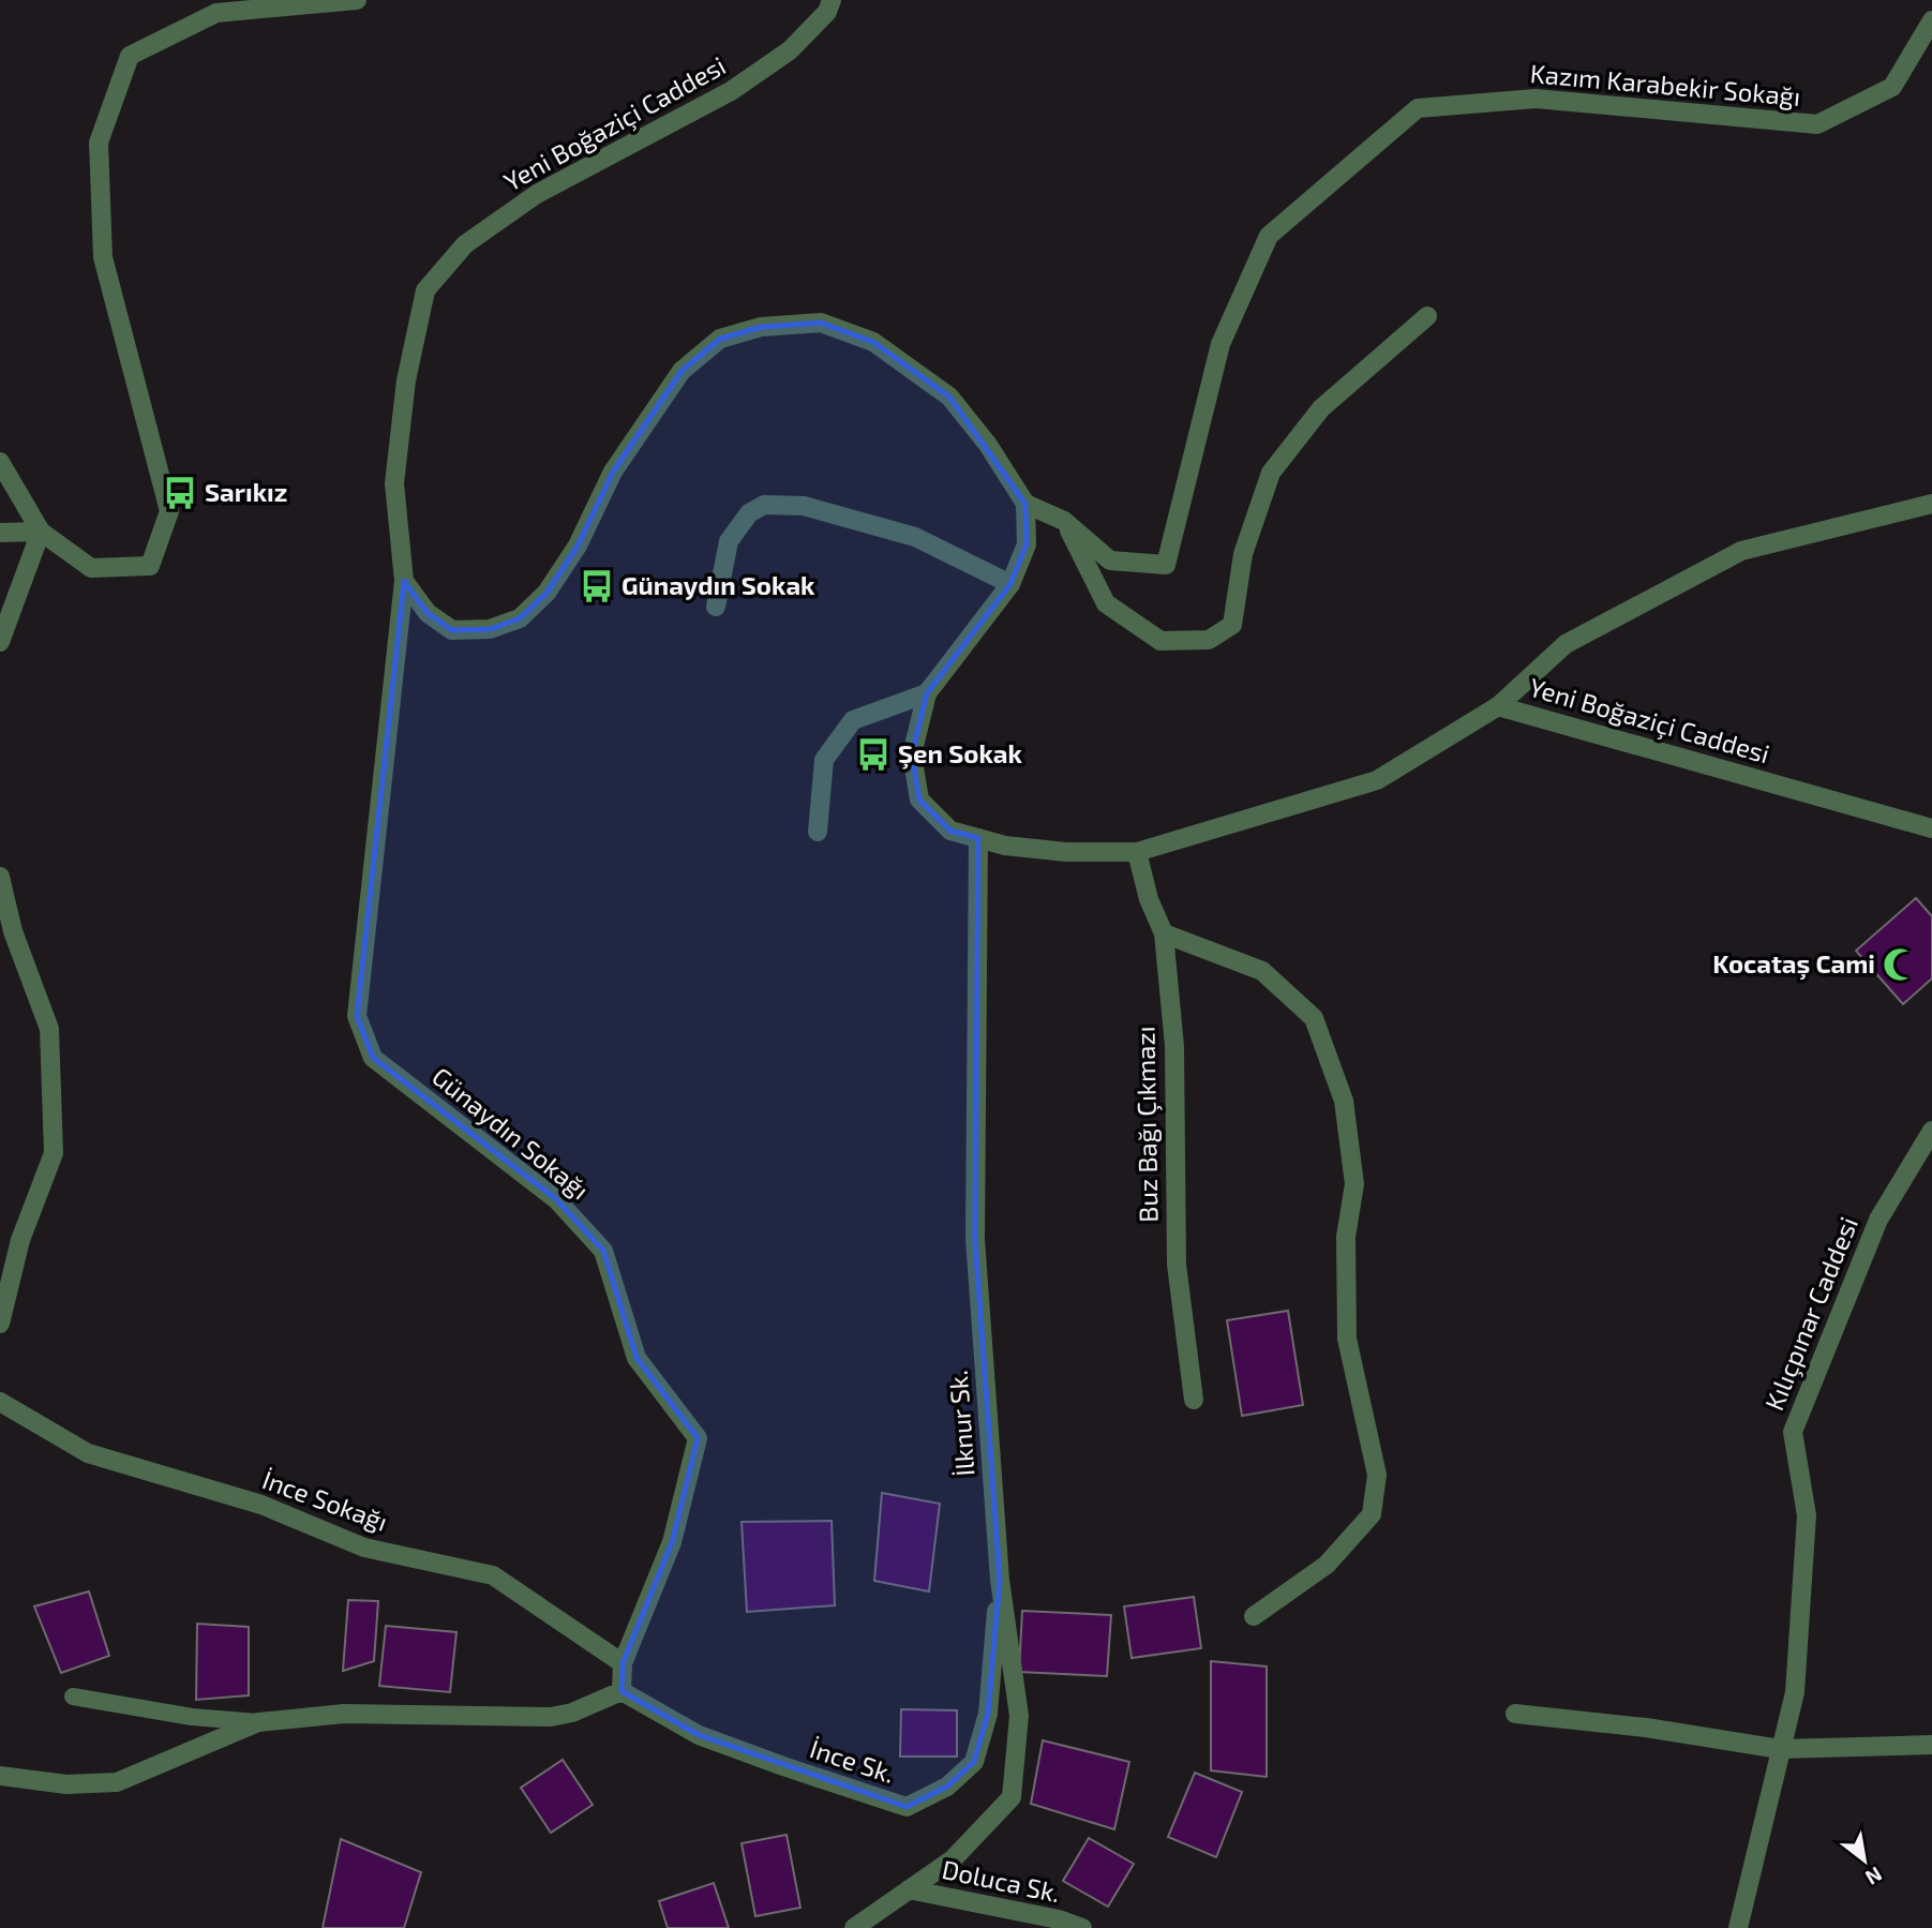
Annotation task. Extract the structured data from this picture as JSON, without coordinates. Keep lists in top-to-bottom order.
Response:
{
  "streets": {
    "street": [
      "Kazım Karabekir Sokağı",
      "Yeni Boğaziçi Caddesi",
      "Buz Bağı Çıkmazı",
      "Günaydın Sokağı",
      "Kılıçpınar Caddesi",
      "İlknur Sk.",
      "İnce Sokağı",
      "İnce Sk.",
      "Doluca Sk."
    ]
  },
  "crossings": [
    ["Kazım Karabekir Sokağı", "Yeni Boğaziçi Caddesi"],
    ["Yeni Boğaziçi Caddesi", "Buz Bağı Çıkmazı"],
    ["Yeni Boğaziçi Caddesi", "Günaydın Sokağı"],
    ["Yeni Boğaziçi Caddesi", "İlknur Sk."],
    ["Günaydın Sokağı", "İnce Sokağı"],
    ["Günaydın Sokağı", "İnce Sk."],
    ["İlknur Sk.", "İnce Sk."],
    ["İlknur Sk.", "Doluca Sk."]
  ],
  "places": {
    "bus stop": ["Sarıkız", "Günaydın Sokak", "Şen Sokak"],
    "mosque": ["Kocataş Cami"]
  },
  "north": "bottom right"
}
